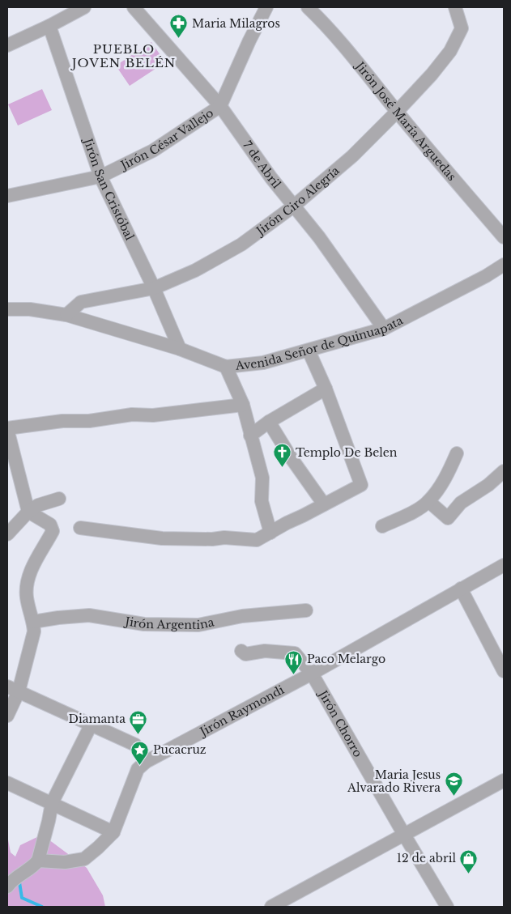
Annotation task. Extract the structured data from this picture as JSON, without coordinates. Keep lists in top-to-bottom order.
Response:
{
  "streets": {
    "street": [
      "Jirón José María Arguedas",
      "Jirón César Vallejo",
      "7 de Abril",
      "Jirón San Cristóbal",
      "Jirón Ciro Alegría",
      "Avenida Señor de Quinuapata",
      "Jirón Argentina",
      "Jirón Raymondi",
      "Jirón Chorro"
    ]
  },
  "crossings": [
    ["Jirón José María Arguedas", "Jirón Ciro Alegría"],
    ["Jirón César Vallejo", "7 de Abril"],
    ["Jirón César Vallejo", "Jirón San Cristóbal"],
    ["7 de Abril", "Jirón Ciro Alegría"],
    ["7 de Abril", "Avenida Señor de Quinuapata"],
    ["Jirón San Cristóbal", "Jirón Ciro Alegría"],
    ["Jirón San Cristóbal", "Avenida Señor de Quinuapata"],
    ["Jirón Ciro Alegría", "Avenida Señor de Quinuapata"],
    ["Jirón Raymondi", "Jirón Chorro"]
  ],
  "districts": ["PUEBLO JOVEN BELÉN"],
  "places": {
    "pharmacy": ["Maria Milagros"],
    "church": ["Templo De Belen"],
    "restaurant": ["Paco Melargo"],
    "office": ["Diamanta"],
    "place": ["Pucacruz"],
    "school or university": ["Maria Jesus Alvarado Rivera"],
    "shop": ["12 de abril"]
  }
}
